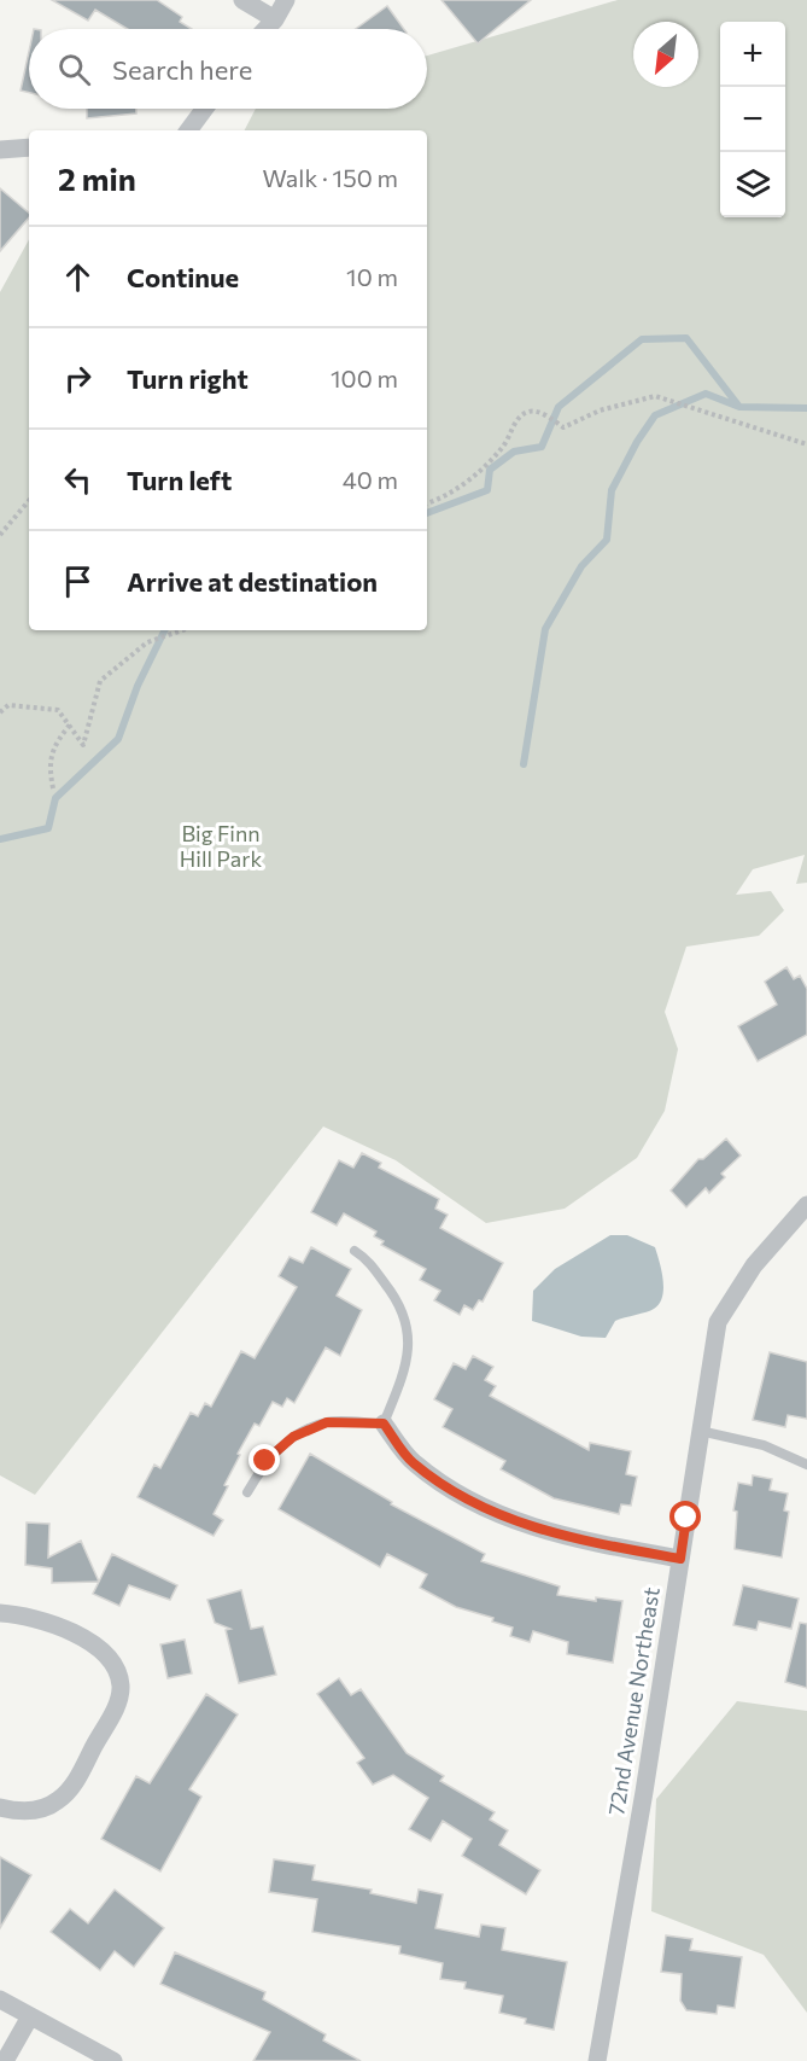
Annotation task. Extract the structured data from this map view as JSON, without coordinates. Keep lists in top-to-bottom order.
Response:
{
  "streets": {
    "street": ["72nd Avenue Northeast"]
  },
  "parks": ["Big Finn Hill Park"],
  "north": "bottom left",
  "page": {
    "map_buttons": ["+", "−"],
    "search": "Search here",
    "heading": ["2 min", "Walk · 150 m"],
    "list": [
      ["Continue", "10 m"],
      ["Turn right", "100 m"],
      ["Turn left", "40 m"],
      "Arrive at destination"
    ]
  }
}
